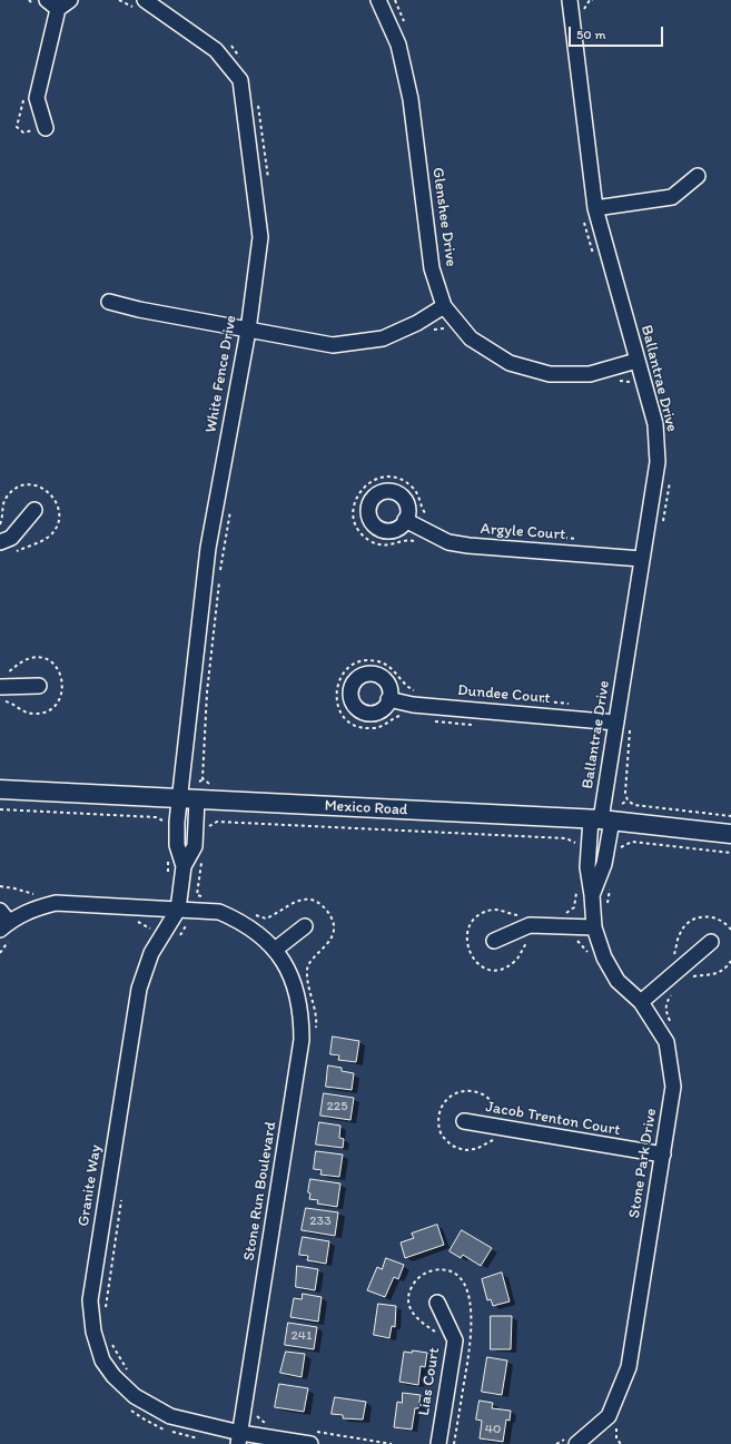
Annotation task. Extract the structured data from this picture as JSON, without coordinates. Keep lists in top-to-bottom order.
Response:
{
  "streets": {
    "street": [
      "Glenshee Drive",
      "White Fence Drive",
      "Ballantrae Drive",
      "Argyle Court",
      "Dundee Court",
      "Mexico Road",
      "Jacob Trenton Court",
      "Stone Park Drive",
      "Granite Way",
      "Stone Run Boulevard",
      "Lias Court"
    ]
  },
  "crossings": [
    ["Glenshee Drive", "Ballantrae Drive"],
    ["White Fence Drive", "Mexico Road"],
    ["White Fence Drive", "Granite Way"],
    ["Ballantrae Drive", "Argyle Court"],
    ["Ballantrae Drive", "Dundee Court"],
    ["Ballantrae Drive", "Mexico Road"],
    ["Ballantrae Drive", "Stone Park Drive"],
    ["Mexico Road", "Stone Park Drive"],
    ["Mexico Road", "Granite Way"],
    ["Jacob Trenton Court", "Stone Park Drive"],
    ["Granite Way", "Stone Run Boulevard"]
  ],
  "house_numbers": [
    "225",
    "233",
    "241",
    "40"
  ],
  "scale_bar": "50 m"
}
